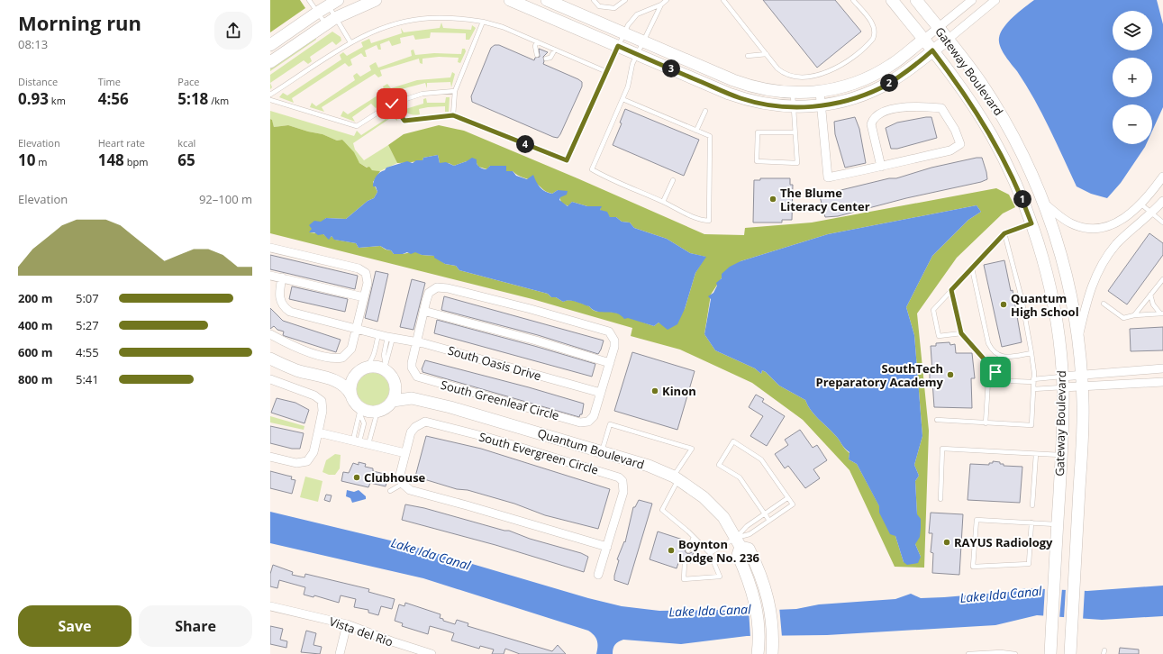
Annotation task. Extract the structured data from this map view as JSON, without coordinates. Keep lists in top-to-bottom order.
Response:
{
  "streets": {
    "street": [
      "Gateway Boulevard",
      "South Oasis Drive",
      "South Greenleaf Circle",
      "Quantum Boulevard",
      "South Evergreen Circle",
      "Vista del Rio"
    ]
  },
  "crossings": [
    ["South Oasis Drive", "South Greenleaf Circle"]
  ],
  "water": ["Lake Ida Canal"],
  "places": [
    "The Blume Literacy Center",
    "Quantum High School",
    "SouthTech Preparatory Academy",
    "Kinon",
    "Clubhouse",
    "RAYUS Radiology",
    "Boynton Lodge No. 236"
  ],
  "page": {
    "heading": ["Morning run", "08:13"],
    "map_buttons": ["+", "−"],
    "pins": [
      "3",
      "2",
      "4",
      "1"
    ],
    "stats": [
      ["Distance", "0.93 km"],
      ["Time", "4:56"],
      ["Pace", "5:18 /km"],
      ["Elevation", "10 m"],
      ["Heart rate", "148 bpm"],
      ["kcal", "65"]
    ],
    "chart": ["Elevation", "92–100 m"],
    "list": [
      {
        "name": "200 m",
        "note": "5:07"
      },
      {
        "name": "400 m",
        "note": "5:27"
      },
      {
        "name": "600 m",
        "note": "4:55"
      },
      {
        "name": "800 m",
        "note": "5:41"
      }
    ],
    "buttons": ["Save", "Share"]
  }
}
